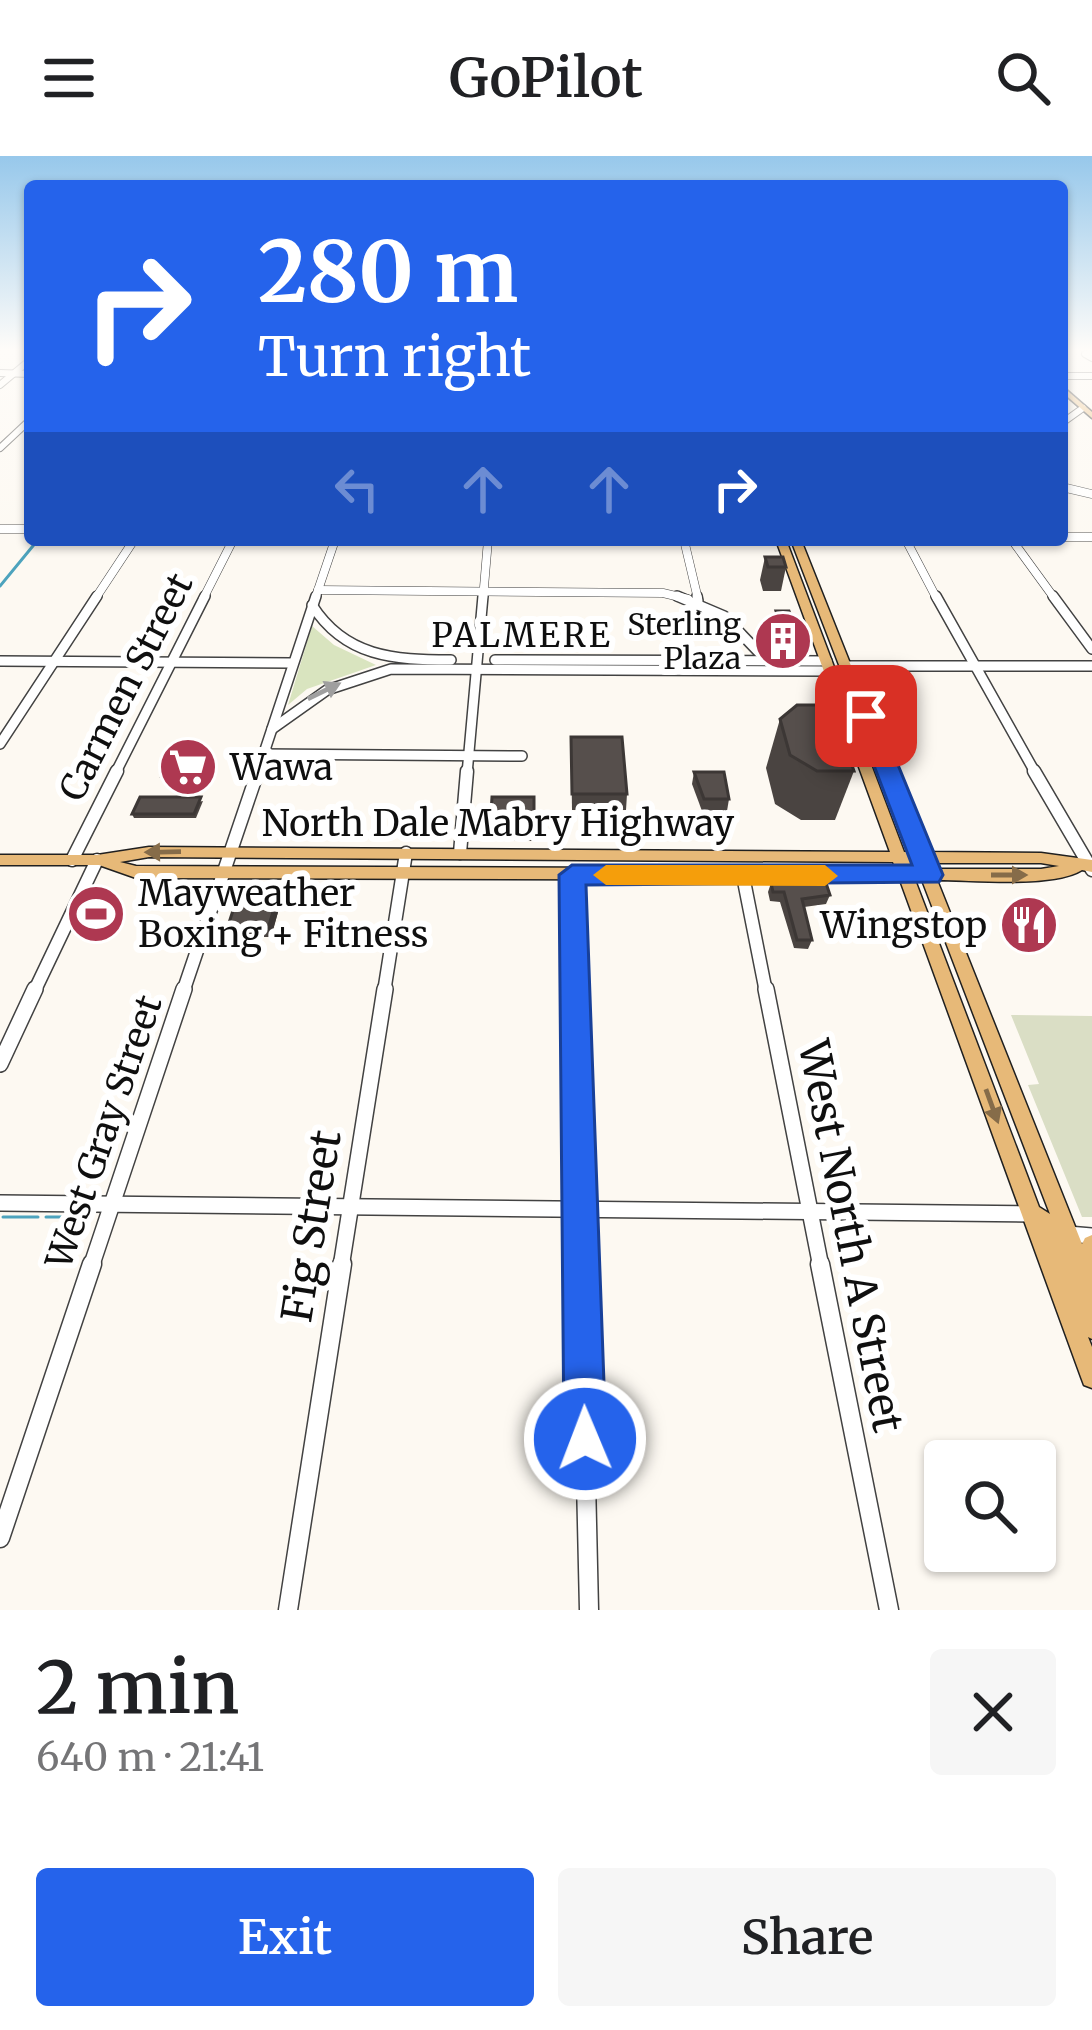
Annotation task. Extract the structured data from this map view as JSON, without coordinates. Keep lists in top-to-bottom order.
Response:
{
  "streets": {
    "main road": ["North Dale Mabry Highway"],
    "street": [
      "Carmen Street",
      "West Gray Street",
      "Fig Street",
      "West North A Street"
    ]
  },
  "crossings": [
    ["Carmen Street", "North Dale Mabry Highway"],
    ["North Dale Mabry Highway", "West Gray Street"],
    ["North Dale Mabry Highway", "Fig Street"],
    ["North Dale Mabry Highway", "West North A Street"]
  ],
  "districts": ["PALMERE"],
  "places": {
    "building": ["Sterling Plaza"],
    "supermarket": ["Wawa"],
    "sports": ["Mayweather Boxing + Fitness"],
    "restaurant": ["Wingstop"]
  },
  "page": {
    "header": "GoPilot",
    "turn": ["280 m", "Turn right"],
    "heading": ["2 min", "640 m · 21:41"],
    "buttons": ["Exit", "Share"]
  }
}
